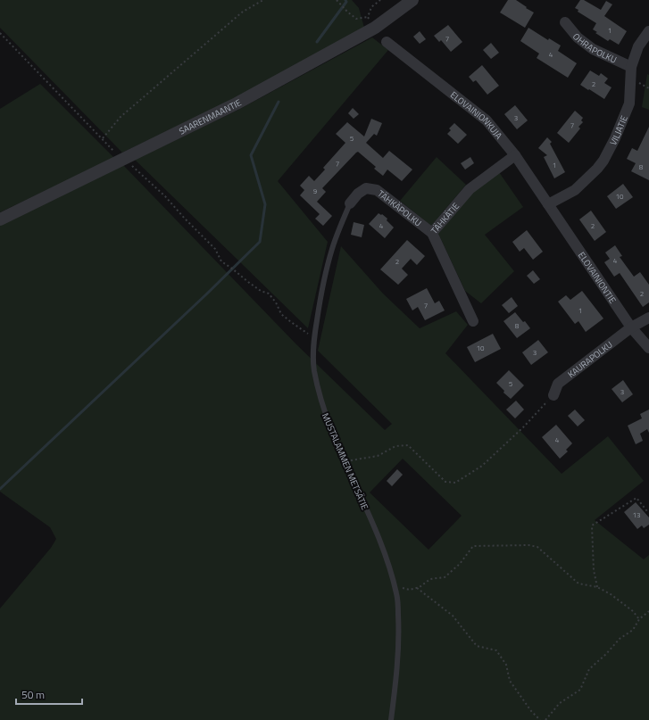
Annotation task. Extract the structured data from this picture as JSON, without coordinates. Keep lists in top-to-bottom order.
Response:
{
  "streets": {
    "street": [
      "OHRAPOLKU",
      "ELOVAINIONKUJA",
      "SAARENMAANTIE",
      "VILJATIE",
      "TÄHKÄPOLKU",
      "TÄHKÄTIE",
      "ELOVAINIONTIE",
      "KAURAPOLKU"
    ],
    "lane": ["MUSTALAMMEN METSÄTIE"]
  },
  "crossings": [
    ["OHRAPOLKU", "VILJATIE"],
    ["ELOVAINIONKUJA", "VILJATIE"],
    ["ELOVAINIONKUJA", "TÄHKÄTIE"],
    ["ELOVAINIONKUJA", "ELOVAINIONTIE"],
    ["VILJATIE", "ELOVAINIONTIE"],
    ["TÄHKÄPOLKU", "TÄHKÄTIE"],
    ["TÄHKÄPOLKU", "MUSTALAMMEN METSÄTIE"],
    ["ELOVAINIONTIE", "KAURAPOLKU"]
  ],
  "house_numbers": [
    "1",
    "7",
    "4",
    "2",
    "3",
    "7",
    "5",
    "7",
    "1",
    "8",
    "9",
    "10",
    "4",
    "2",
    "4",
    "2",
    "2",
    "7",
    "1",
    "8",
    "10",
    "3",
    "5",
    "3",
    "4",
    "13"
  ],
  "scale_bar": "50 m"
}
